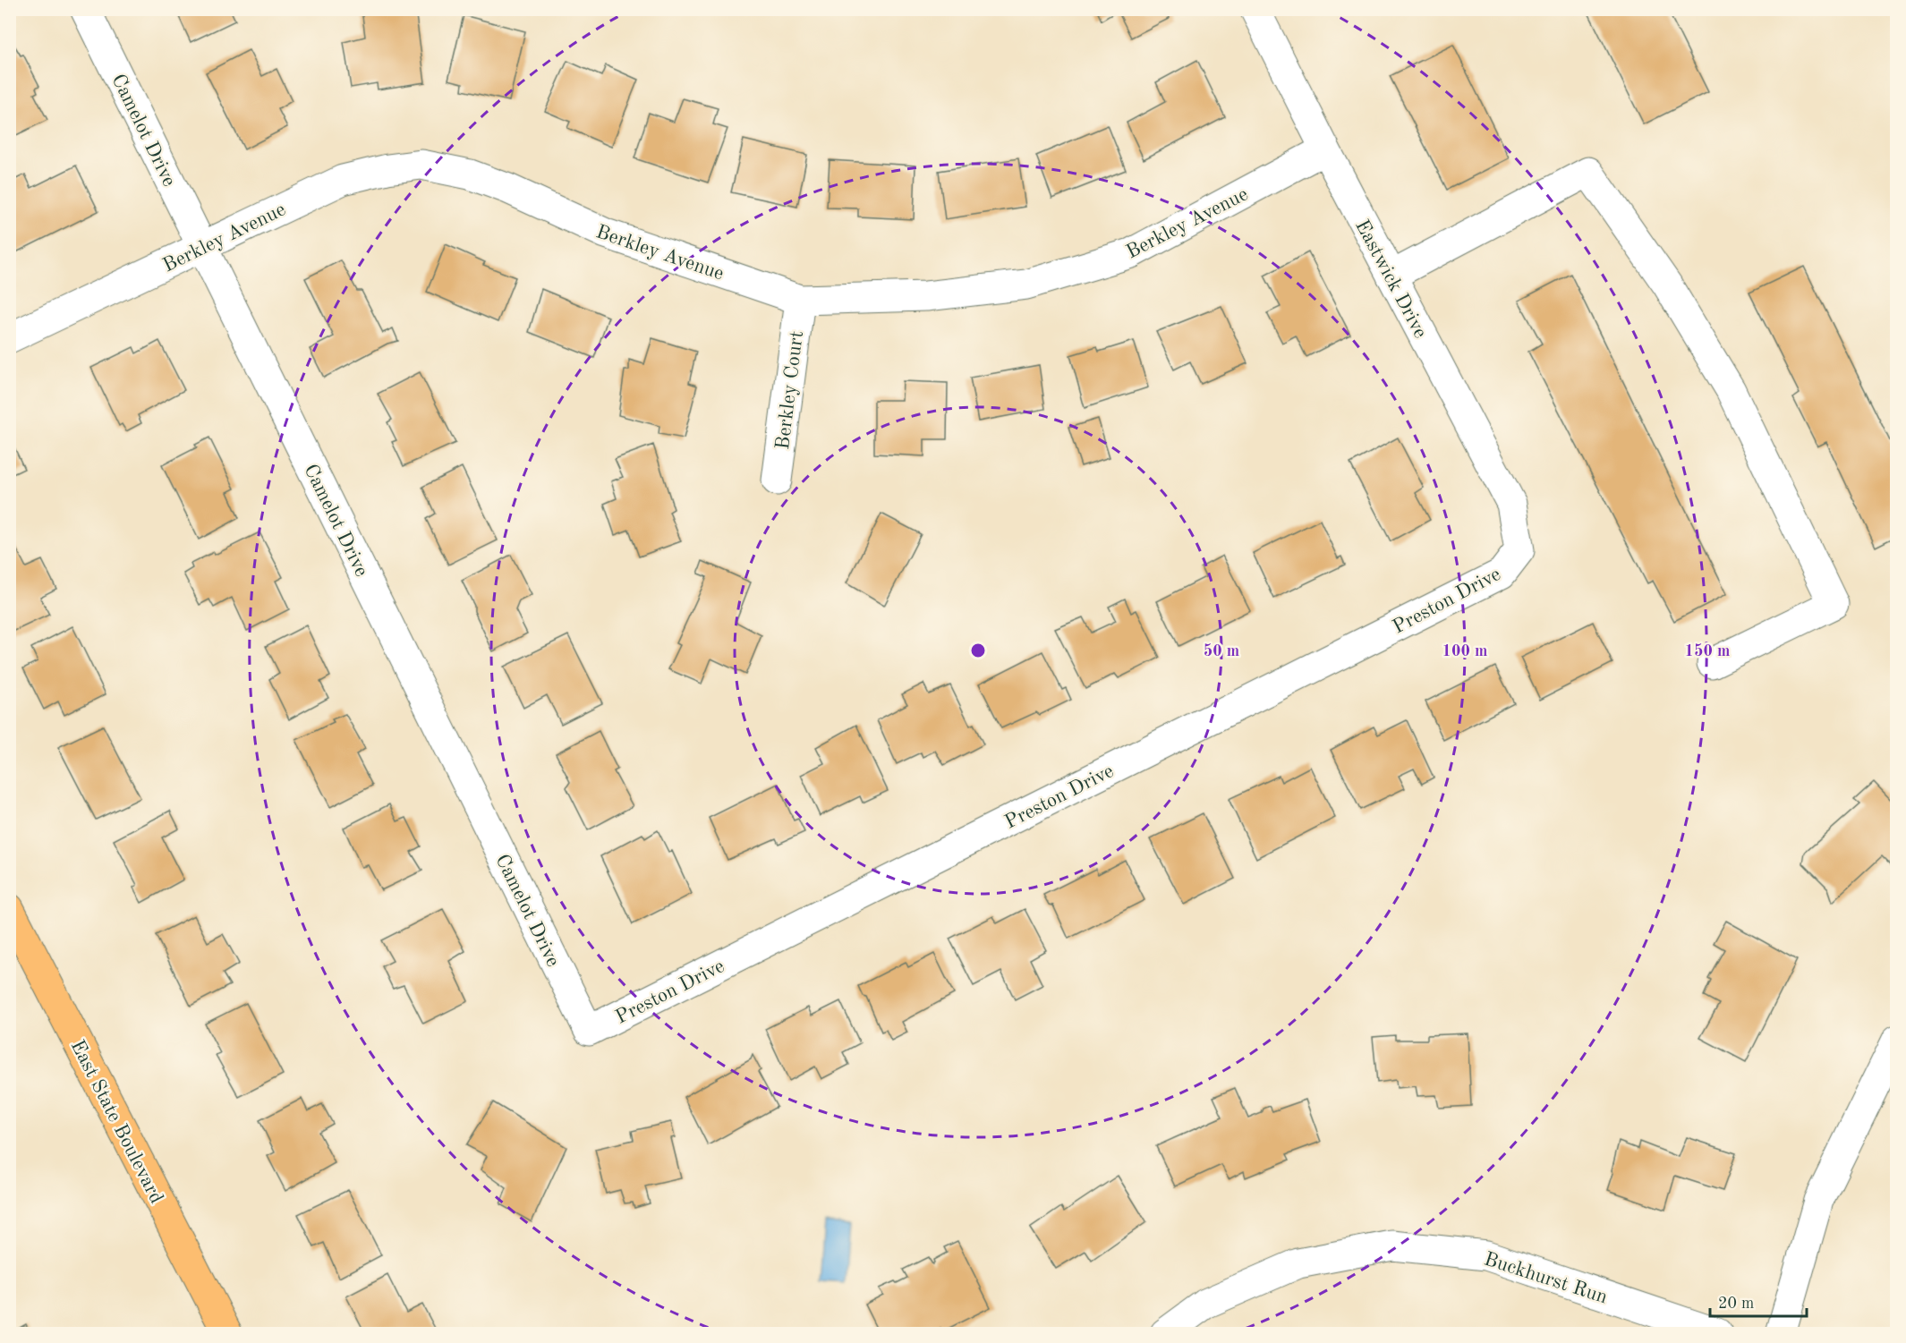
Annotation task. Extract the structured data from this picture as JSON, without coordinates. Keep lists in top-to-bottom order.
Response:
{
  "streets": {
    "main road": ["East State Boulevard"],
    "street": [
      "Camelot Drive",
      "Berkley Avenue",
      "Eastwick Drive",
      "Berkley Court",
      "Preston Drive",
      "Buckhurst Run"
    ]
  },
  "crossings": [
    ["Camelot Drive", "Berkley Avenue"],
    ["Camelot Drive", "Preston Drive"],
    ["Berkley Avenue", "Eastwick Drive"],
    ["Berkley Avenue", "Berkley Court"],
    ["Eastwick Drive", "Preston Drive"]
  ],
  "scale_bar": "20 m",
  "rings": ["50 m", "100 m", "150 m"]
}
